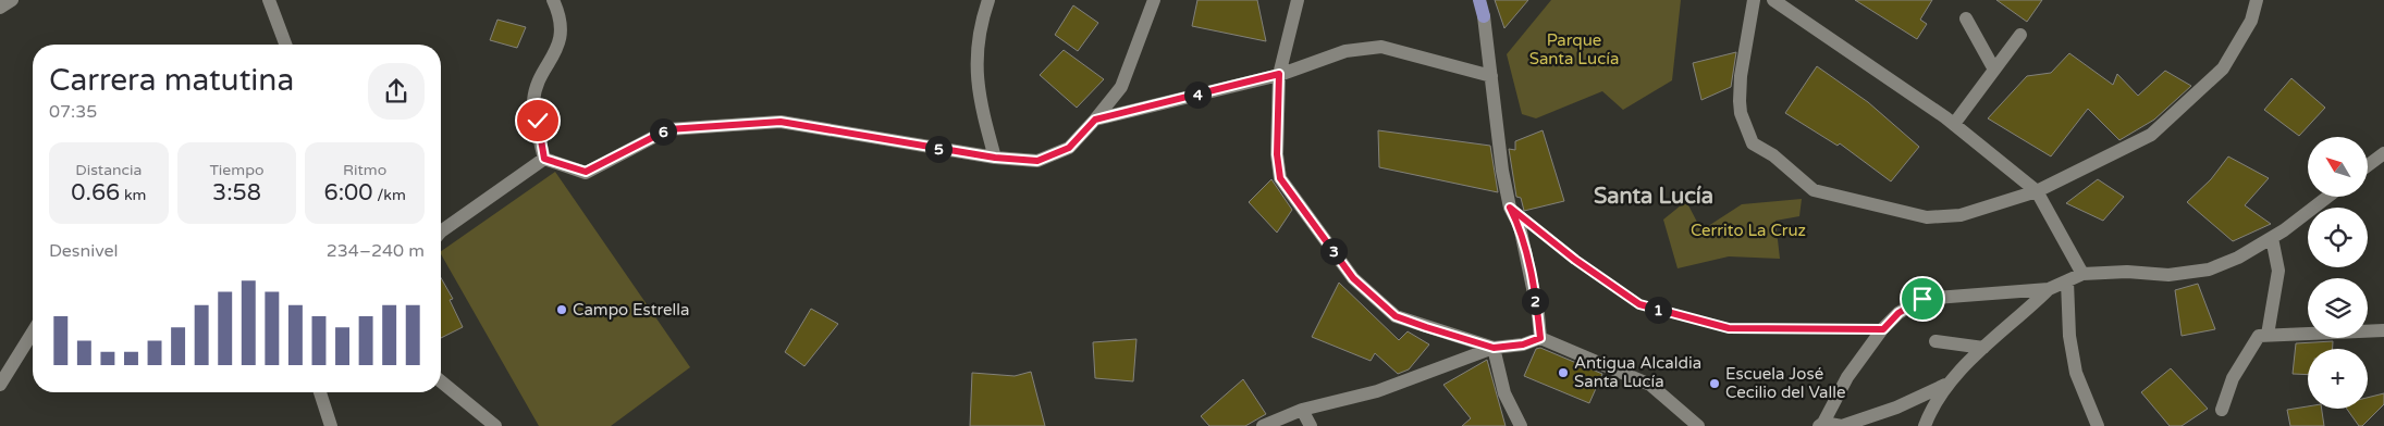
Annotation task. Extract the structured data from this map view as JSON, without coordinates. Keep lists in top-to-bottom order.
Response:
{
  "districts": ["Santa Lucía"],
  "parks": ["Parque Santa Lucía", "Cerrito La Cruz"],
  "places": ["Campo Estrella", "Antigua Alcaldia Santa Lucía", "Escuela José Cecilio del Valle"],
  "north": "top left",
  "page": {
    "heading": ["Carrera matutina", "07:35"],
    "pins": [
      "4",
      "6",
      "5",
      "3",
      "2",
      "1"
    ],
    "map_buttons": "+",
    "stats": [
      ["Distancia", "0.66 km"],
      ["Tiempo", "3:58"],
      ["Ritmo", "6:00 /km"]
    ],
    "chart": ["Desnivel", "234–240 m"]
  }
}
